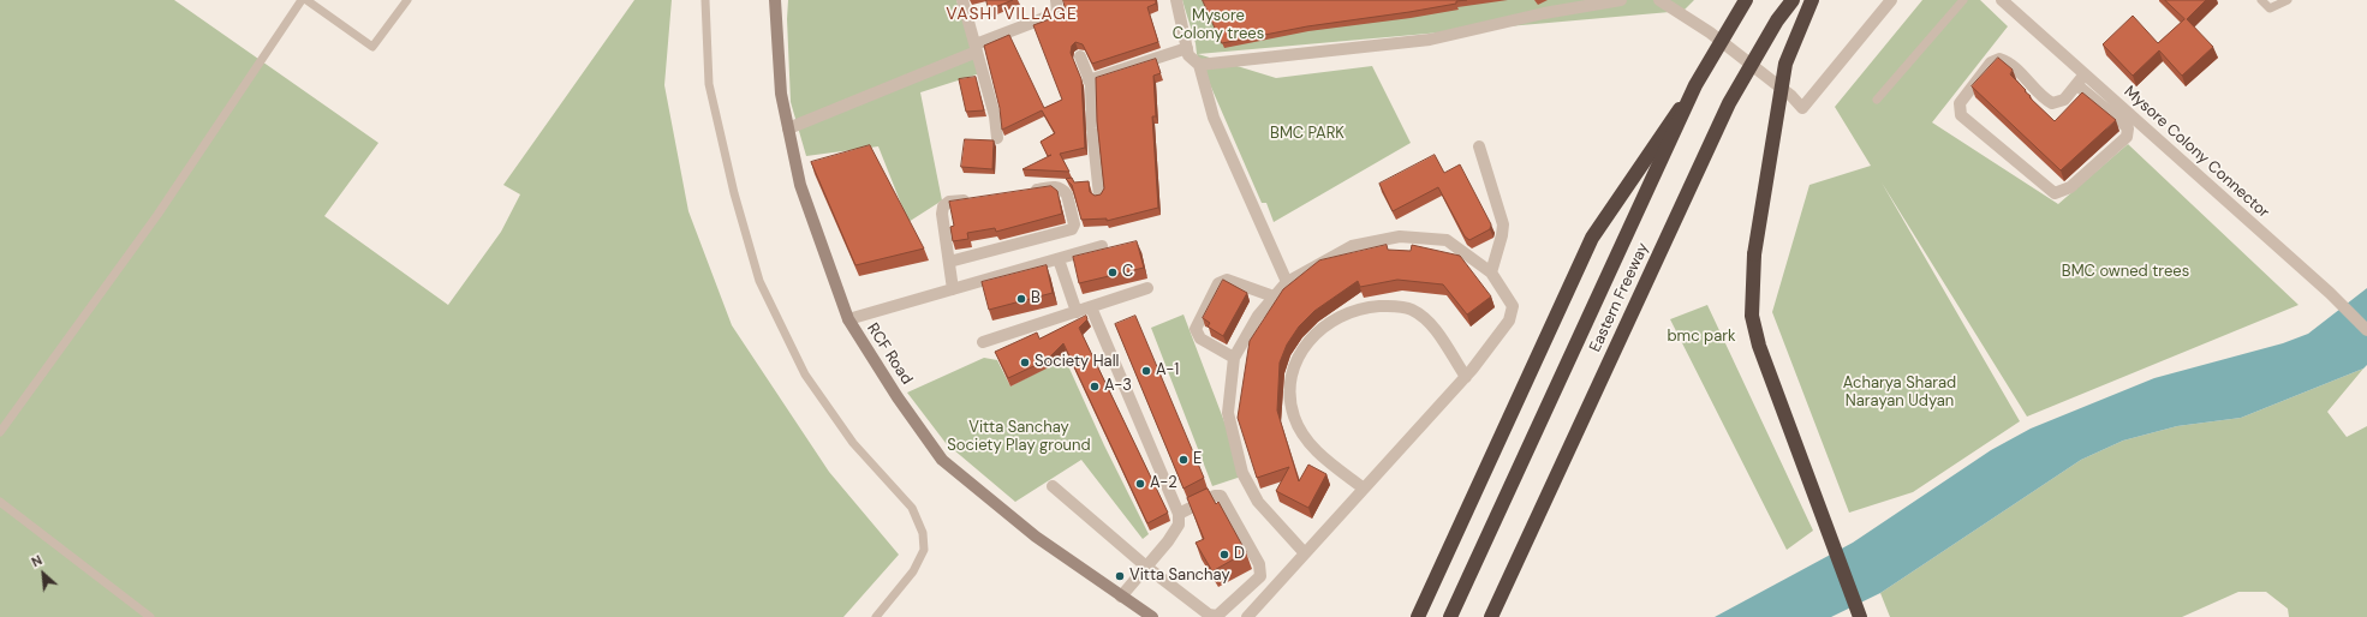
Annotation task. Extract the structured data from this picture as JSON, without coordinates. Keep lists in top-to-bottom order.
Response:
{
  "streets": {
    "highway": ["Eastern Freeway"],
    "street": ["Mysore Colony Connector", "RCF Road"]
  },
  "districts": ["VASHI VILLAGE"],
  "parks": [
    "Mysore Colony trees",
    "BMC PARK",
    "BMC owned trees",
    "bmc park",
    "Acharya Sharad Narayan Udyan",
    "Vitta Sanchay Society Play ground"
  ],
  "places": [
    "C",
    "B",
    "Society Hall",
    "A-1",
    "A-3",
    "E",
    "A-2",
    "D",
    "Vitta Sanchay"
  ],
  "north": "top left"
}
